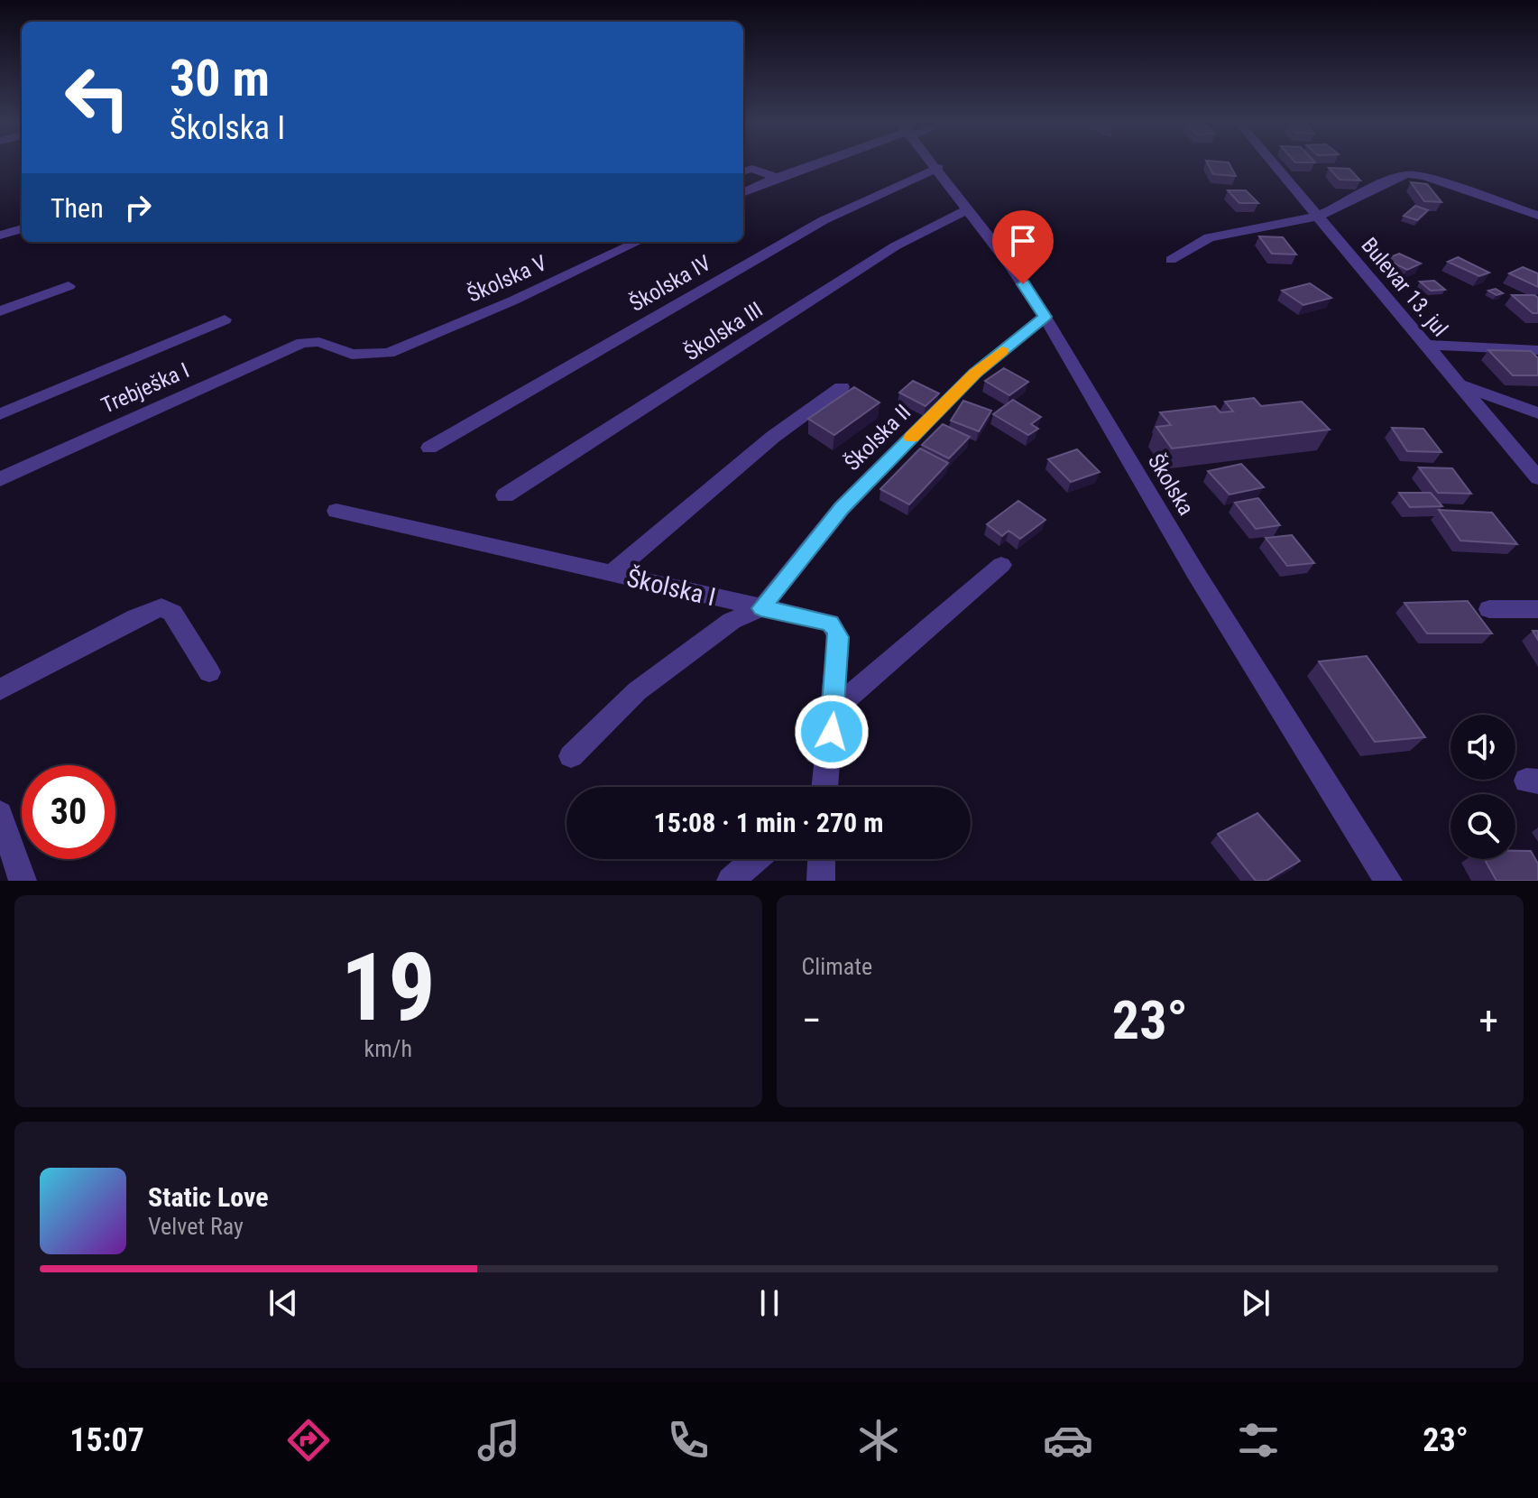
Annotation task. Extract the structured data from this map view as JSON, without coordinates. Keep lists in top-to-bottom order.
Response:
{
  "streets": {
    "street": [
      "Školska V",
      "Školska IV",
      "Bulevar 13. jul",
      "Školska III",
      "Trebješka I",
      "Školska II",
      "Školska",
      "Školska I"
    ]
  },
  "crossings": [
    ["Školska V", "Trebješka I"],
    ["Školska IV", "Školska"],
    ["Školska III", "Školska"],
    ["Školska II", "Školska"],
    ["Školska II", "Školska I"]
  ],
  "page": {
    "turn": ["30 m", "Školska I"],
    "then": "Then",
    "limit": "30",
    "trip": "15:08 · 1 min · 270 m",
    "tile": [
      ["19", "km/h"],
      "Climate"
    ],
    "heat": ["−", "23°", "+"],
    "song": ["Static Love", "Velvet Ray"],
    "tabs": ["15:07", "23°"]
  }
}
